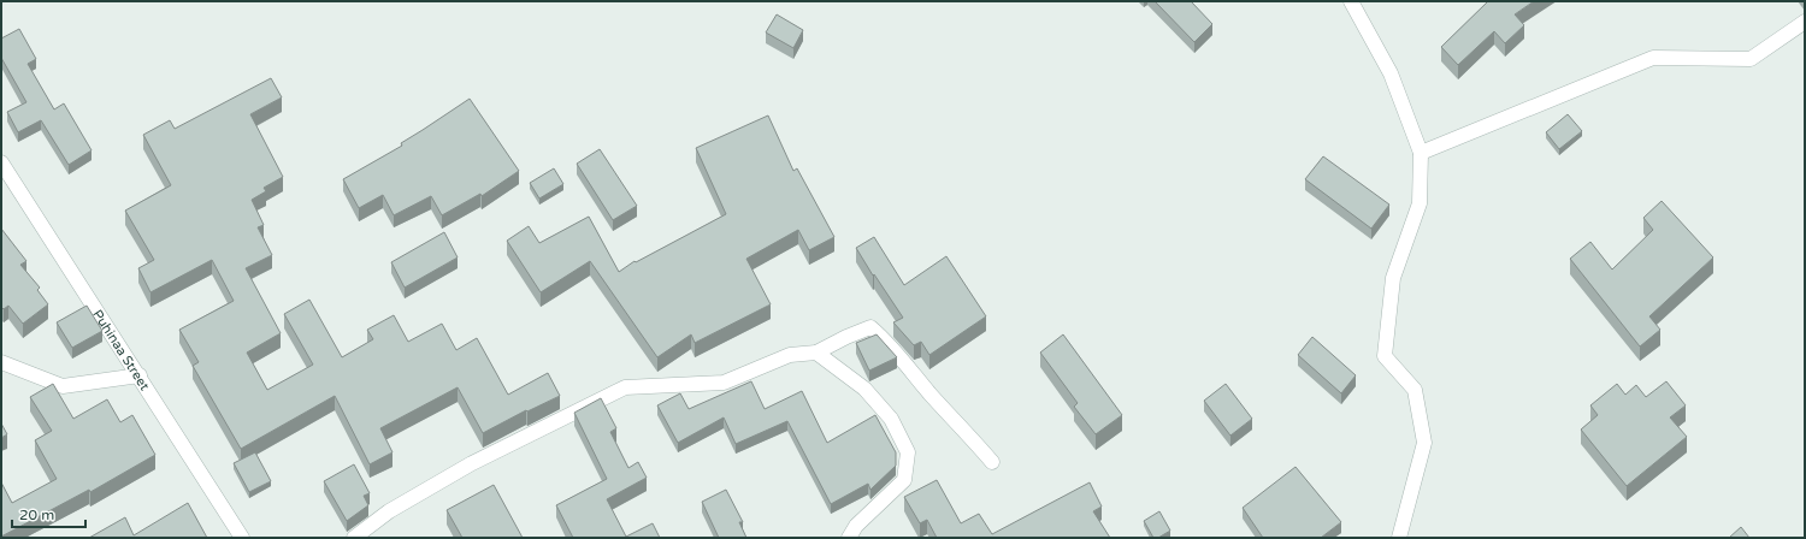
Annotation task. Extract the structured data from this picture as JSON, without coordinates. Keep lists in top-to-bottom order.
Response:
{
  "streets": {
    "street": ["Puhinaa Street"]
  },
  "scale_bar": "20 m"
}
